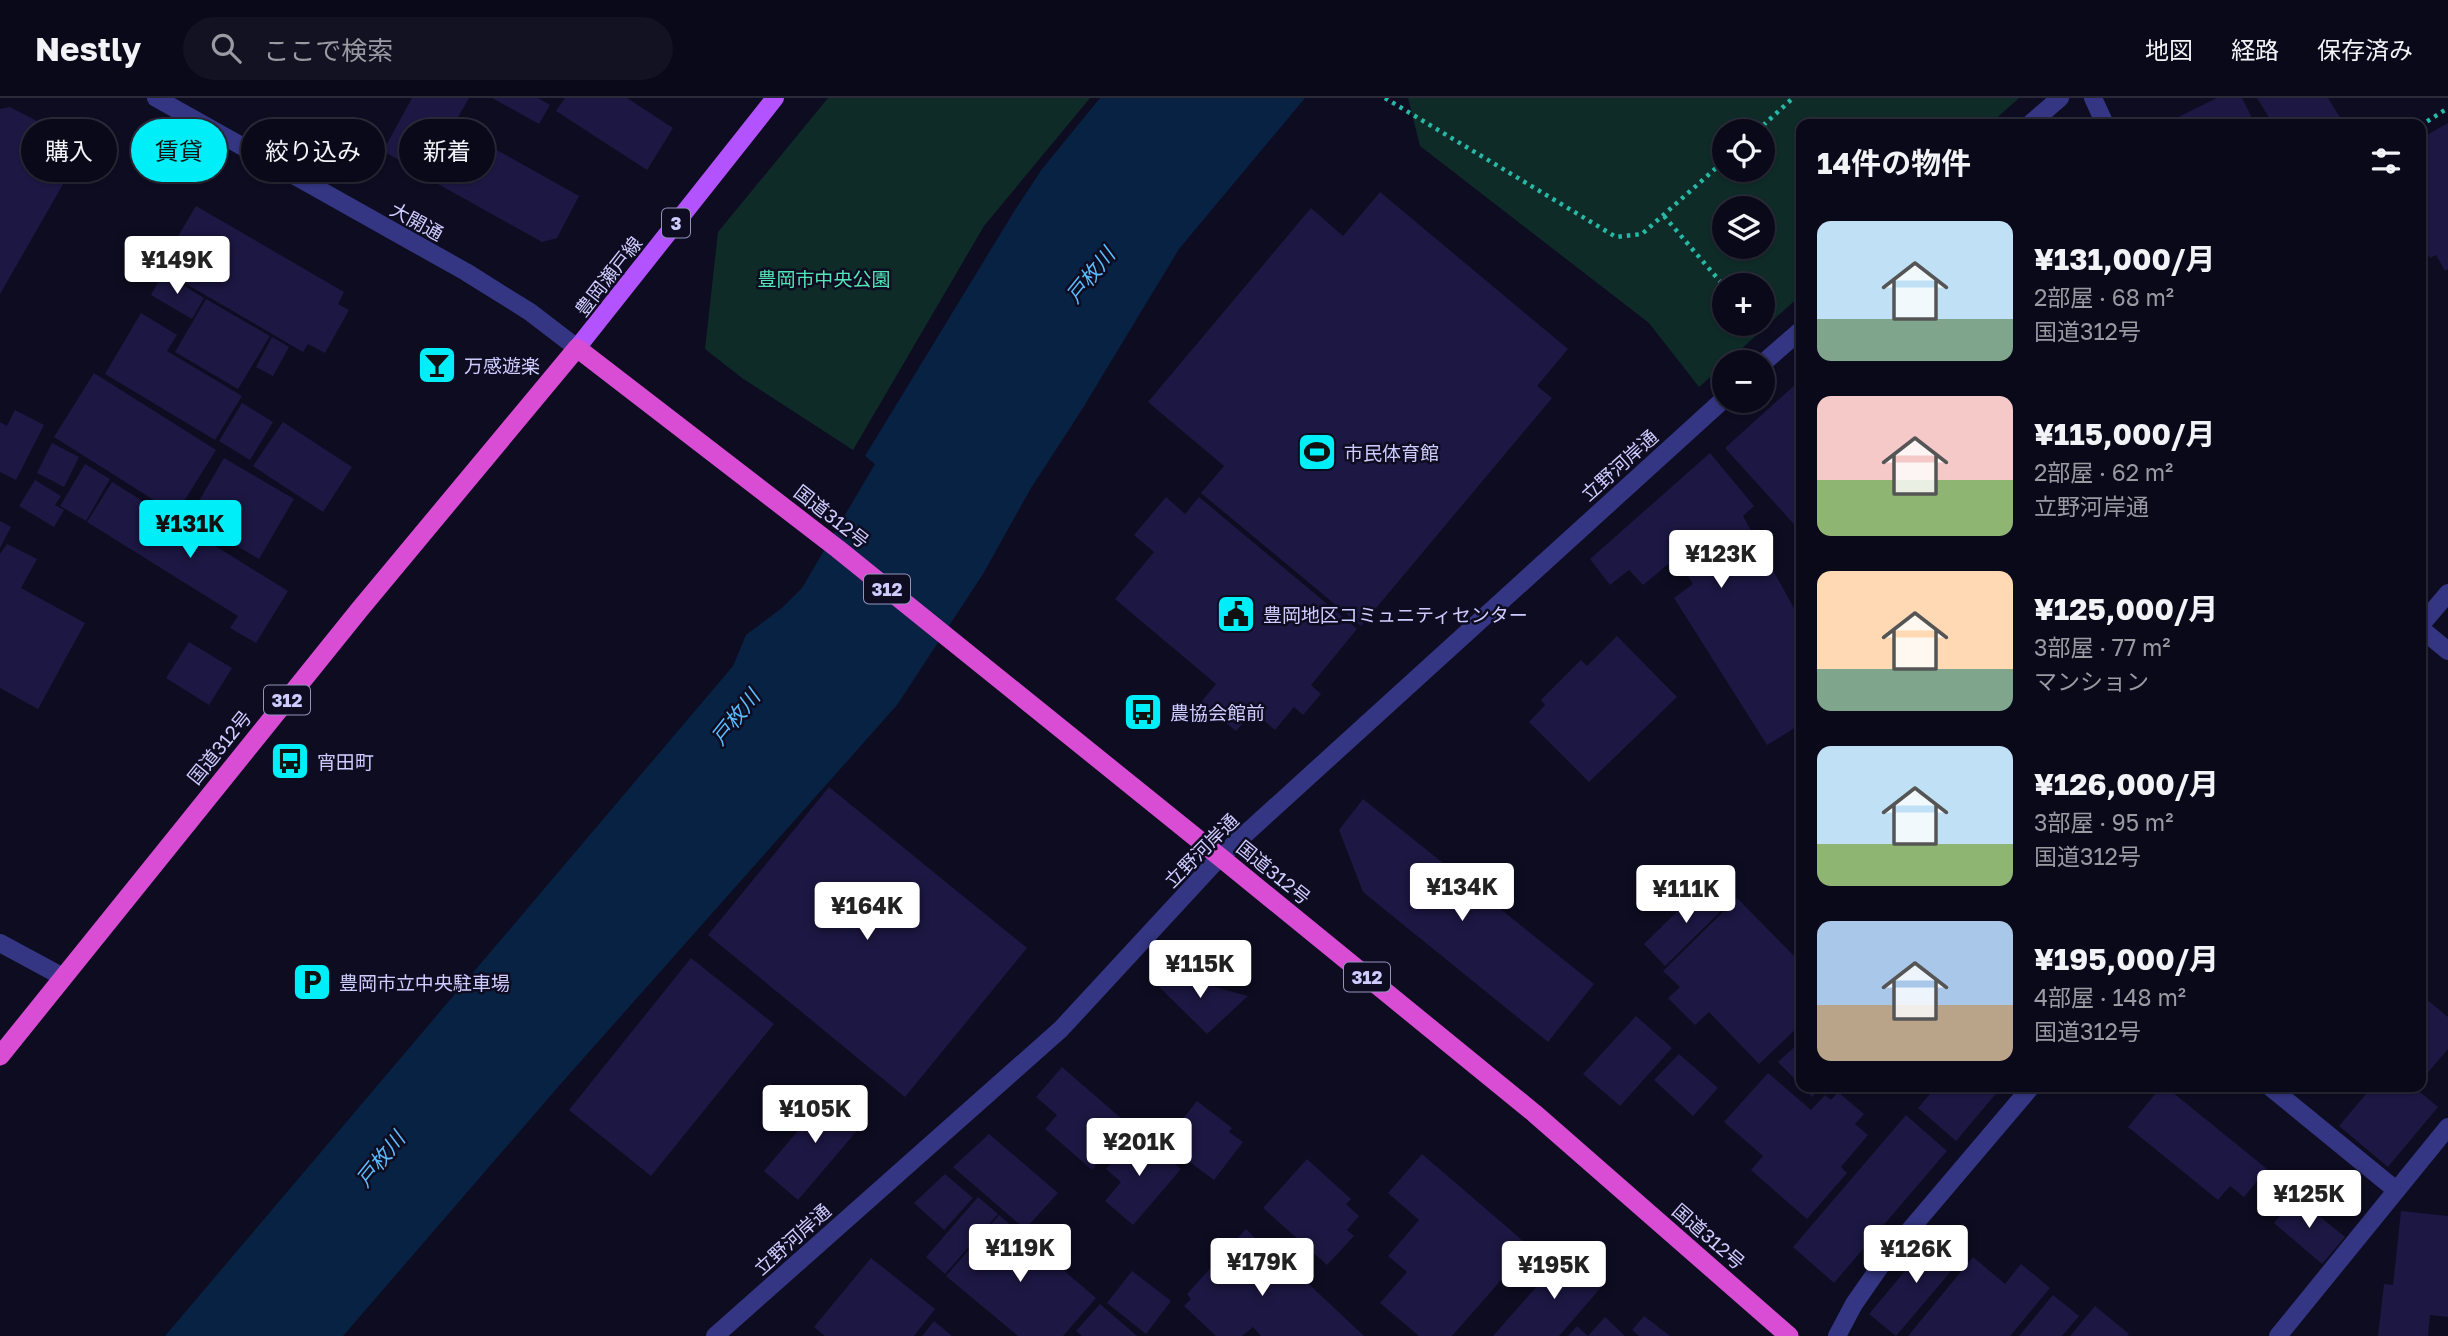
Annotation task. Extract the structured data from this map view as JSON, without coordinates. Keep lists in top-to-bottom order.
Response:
{
  "streets": {
    "highway": ["国道312号", "312"],
    "main road": ["3", "豊岡瀬戸線"],
    "street": ["大開通", "立野河岸通"]
  },
  "crossings": [
    ["大開通", "豊岡瀬戸線"],
    ["大開通", "国道312号"],
    ["豊岡瀬戸線", "国道312号"],
    ["立野河岸通", "国道312号"]
  ],
  "water": ["戸枚川"],
  "parks": ["豊岡市中央公園"],
  "places": {
    "bar": ["万感遊楽"],
    "sports": ["市民体育館"],
    "public building": ["豊岡地区コミュニティセンター"],
    "bus stop": ["農協会館前", "宵田町"],
    "parking": ["豊岡市立中央駐車場"]
  },
  "page": {
    "header": "Nestly",
    "search": "ここで検索",
    "nav": ["地図", "経路", "保存済み"],
    "map_buttons": ["+", "−"],
    "chip": [
      "購入",
      "賃貸",
      "絞り込み",
      "新着"
    ],
    "heading": "14件の物件",
    "list": [
      {
        "name": "¥131,000/月",
        "note": "2部屋 · 68 m² · 国道312号"
      },
      {
        "name": "¥115,000/月",
        "note": "2部屋 · 62 m² · 立野河岸通"
      },
      {
        "name": "¥125,000/月",
        "note": "3部屋 · 77 m² · マンション"
      },
      {
        "name": "¥126,000/月",
        "note": "3部屋 · 95 m² · 国道312号"
      },
      {
        "name": "¥195,000/月",
        "note": "4部屋 · 148 m² · 国道312号"
      }
    ],
    "price": [
      "¥149K",
      "¥131K",
      "¥123K",
      "¥134K",
      "¥111K",
      "¥164K",
      "¥115K",
      "¥105K",
      "¥201K",
      "¥125K",
      "¥119K",
      "¥126K",
      "¥179K",
      "¥195K"
    ]
  }
}
